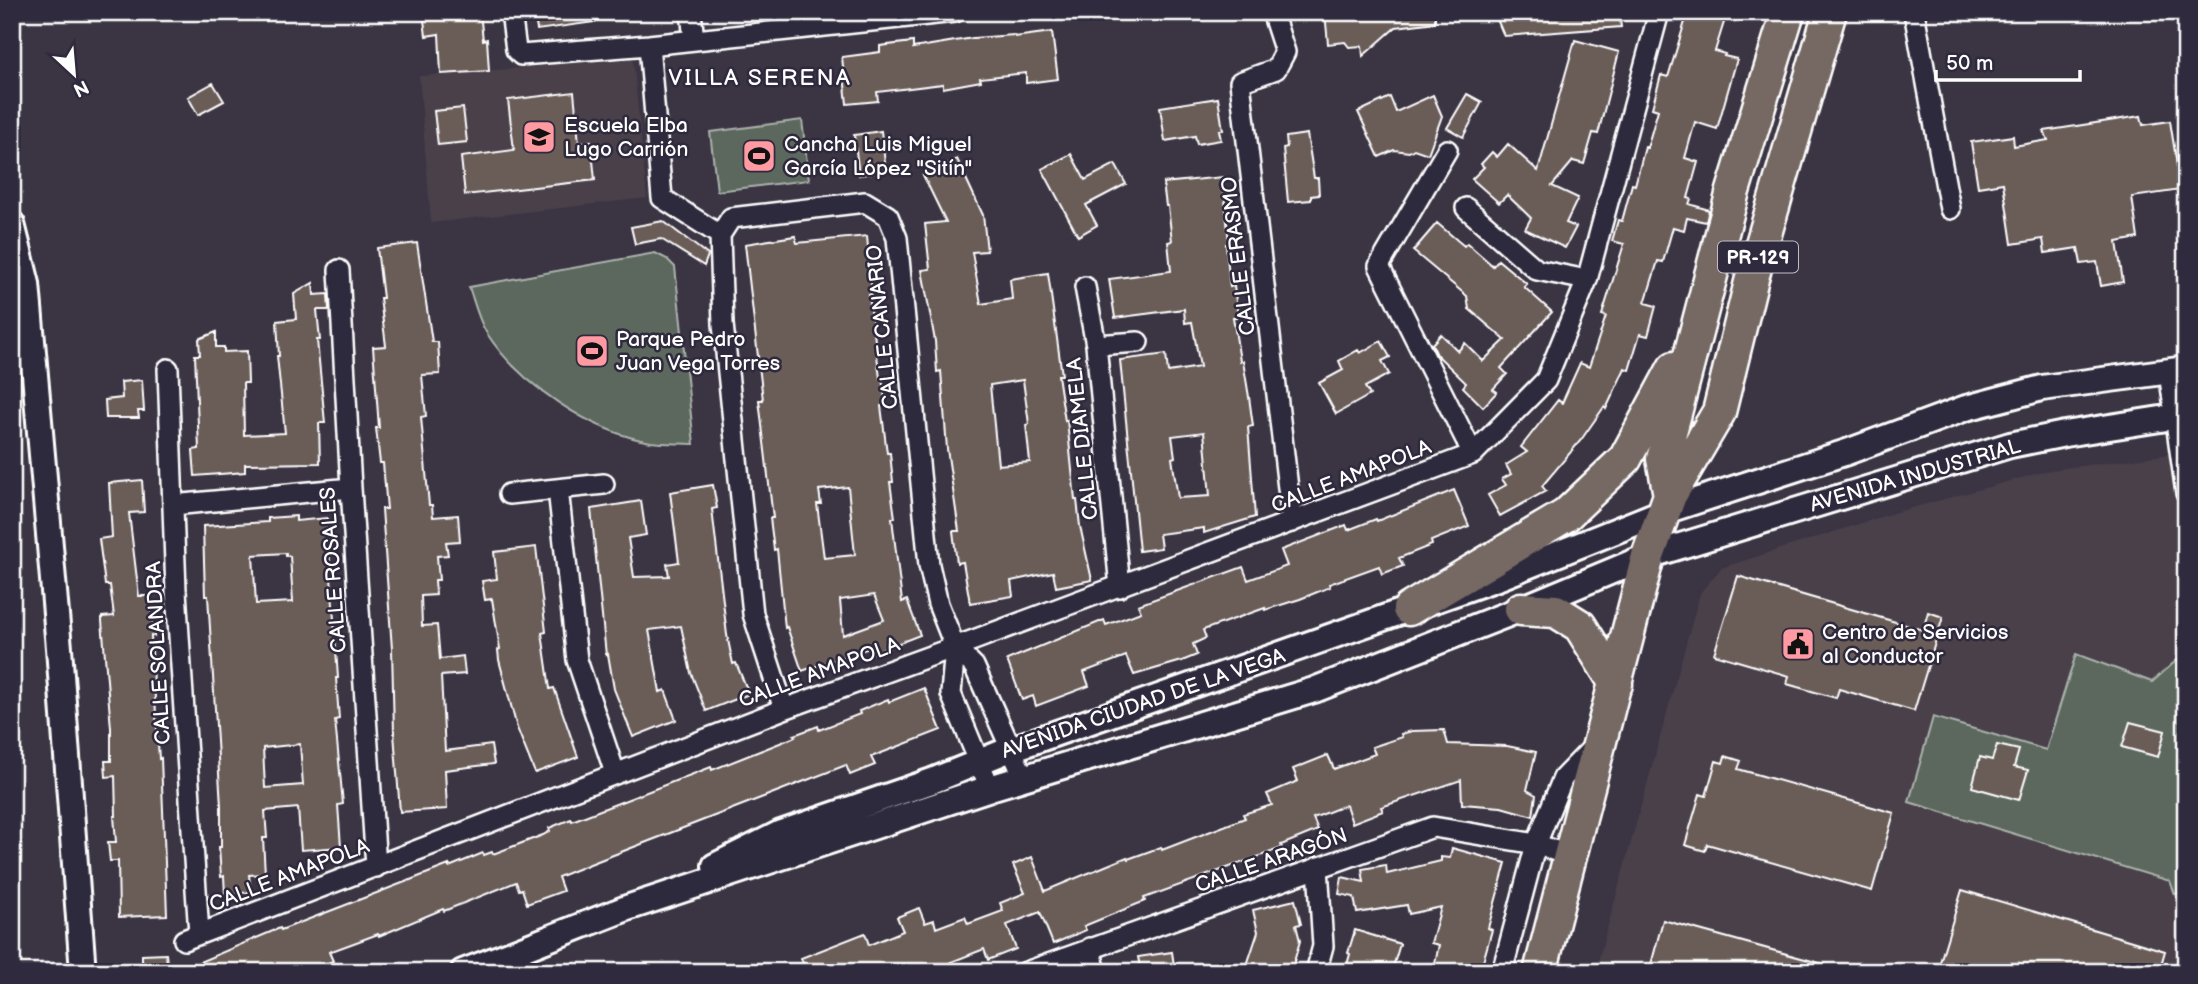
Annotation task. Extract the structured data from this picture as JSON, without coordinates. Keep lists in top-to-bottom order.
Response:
{
  "streets": {
    "main road": ["PR-129"],
    "street": [
      "CALLE ERASMO",
      "CALLE CANARIO",
      "CALLE DIAMELA",
      "AVENIDA INDUSTRIAL",
      "CALLE AMAPOLA",
      "CALLE ROSALES",
      "CALLE SOLANDRA",
      "AVENIDA CIUDAD DE LA VEGA",
      "CALLE ARAGÓN"
    ]
  },
  "crossings": [
    ["CALLE ERASMO", "CALLE AMAPOLA"],
    ["PR-129", "AVENIDA INDUSTRIAL"],
    ["PR-129", "AVENIDA CIUDAD DE LA VEGA"],
    ["PR-129", "CALLE ARAGÓN"],
    ["CALLE CANARIO", "CALLE AMAPOLA"],
    ["CALLE CANARIO", "AVENIDA CIUDAD DE LA VEGA"],
    ["CALLE DIAMELA", "CALLE AMAPOLA"],
    ["AVENIDA INDUSTRIAL", "AVENIDA CIUDAD DE LA VEGA"],
    ["CALLE AMAPOLA", "CALLE ROSALES"],
    ["CALLE AMAPOLA", "CALLE SOLANDRA"]
  ],
  "districts": ["VILLA SERENA"],
  "places": {
    "school or university": ["Escuela Elba Lugo Carrión"],
    "sports": ["Cancha Luis Miguel García López \"Sitín\"", "Parque Pedro Juan Vega Torres"],
    "public building": ["Centro de Servicios al Conductor"]
  },
  "scale_bar": "50 m",
  "north": "bottom right"
}
